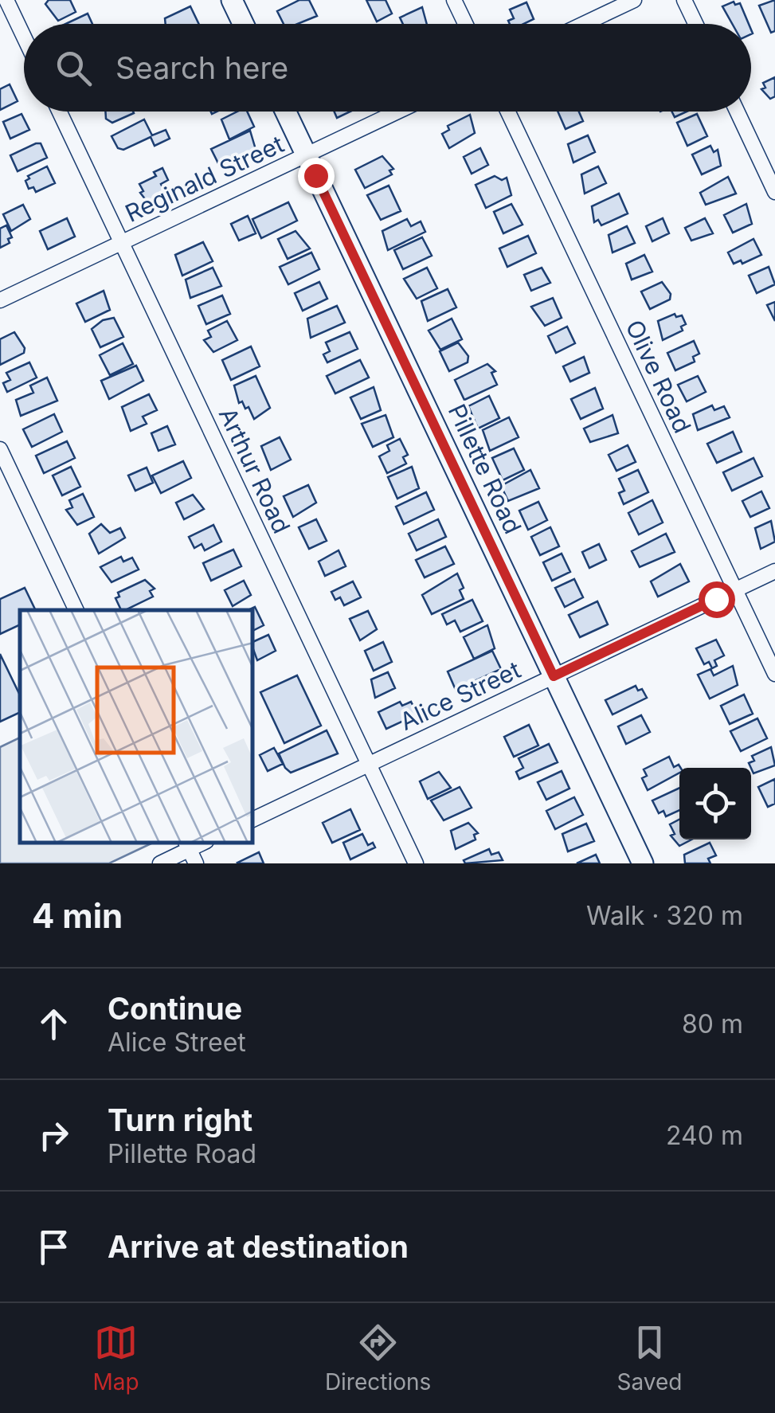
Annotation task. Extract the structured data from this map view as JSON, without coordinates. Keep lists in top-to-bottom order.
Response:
{
  "streets": {
    "street": [
      "Reginald Street",
      "Olive Road",
      "Pillette Road",
      "Arthur Road",
      "Alice Street"
    ]
  },
  "crossings": [
    ["Reginald Street", "Pillette Road"],
    ["Reginald Street", "Arthur Road"],
    ["Olive Road", "Alice Street"],
    ["Pillette Road", "Alice Street"],
    ["Arthur Road", "Alice Street"]
  ],
  "page": {
    "search": "Search here",
    "heading": ["4 min", "Walk · 320 m"],
    "list": [
      ["Continue", "Alice Street", "80 m"],
      ["Turn right", "Pillette Road", "240 m"],
      "Arrive at destination"
    ],
    "nav": ["Map", "Directions", "Saved"]
  }
}
